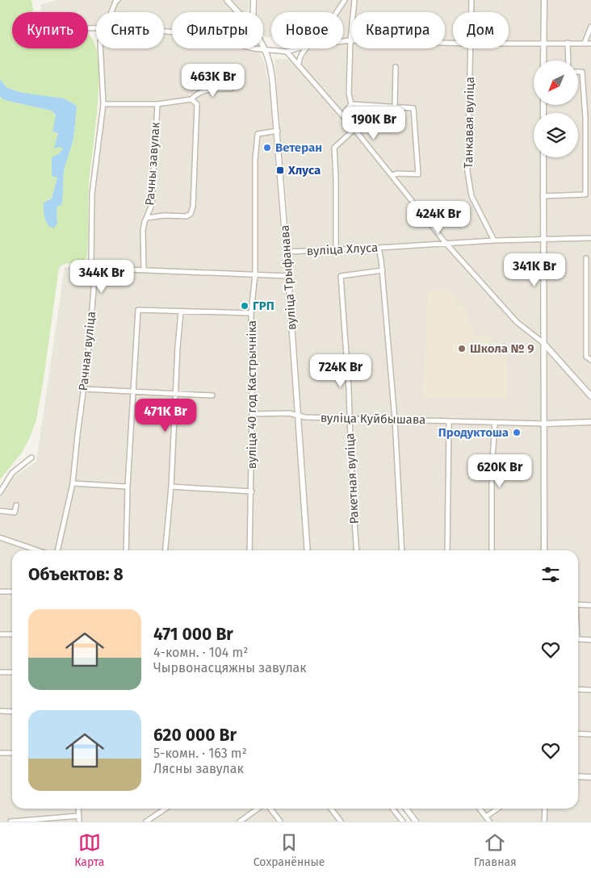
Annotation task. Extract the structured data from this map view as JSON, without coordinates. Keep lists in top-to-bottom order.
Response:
{
  "streets": {
    "street": [
      "Танкавая вуліца",
      "Рачны завулак",
      "вуліца Хлуса",
      "вуліца Трыфанава",
      "Рачная вуліца",
      "вуліца 40 год Кастрычніка",
      "вуліца Куйбышава",
      "Ракетная вуліца"
    ]
  },
  "crossings": [
    ["Танкавая вуліца", "вуліца Хлуса"],
    ["вуліца Хлуса", "вуліца Трыфанава"],
    ["вуліца Трыфанава", "вуліца 40 год Кастрычніка"],
    ["вуліца Трыфанава", "вуліца Куйбышава"],
    ["вуліца 40 год Кастрычніка", "вуліца Куйбышава"],
    ["вуліца Куйбышава", "Ракетная вуліца"]
  ],
  "places": {
    "other": [
      "Ветеран",
      "ГРП",
      "Школа № 9",
      "Продуктоша"
    ],
    "transit": ["Хлуса"]
  },
  "north": "bottom left",
  "page": {
    "chip": [
      "Купить",
      "Снять",
      "Фильтры",
      "Новое",
      "Квартира",
      "Дом"
    ],
    "price": [
      "463K Br",
      "190K Br",
      "424K Br",
      "341K Br",
      "344K Br",
      "724K Br",
      "471K Br",
      "620K Br"
    ],
    "heading": "Объектов: 8",
    "list": [
      {
        "name": "471 000 Br",
        "note": "4-комн. · 104 m² · Чырвонасцяжны завулак"
      },
      {
        "name": "620 000 Br",
        "note": "5-комн. · 163 m² · Лясны завулак"
      }
    ],
    "tabs": ["Карта", "Сохранённые", "Главная"]
  }
}
